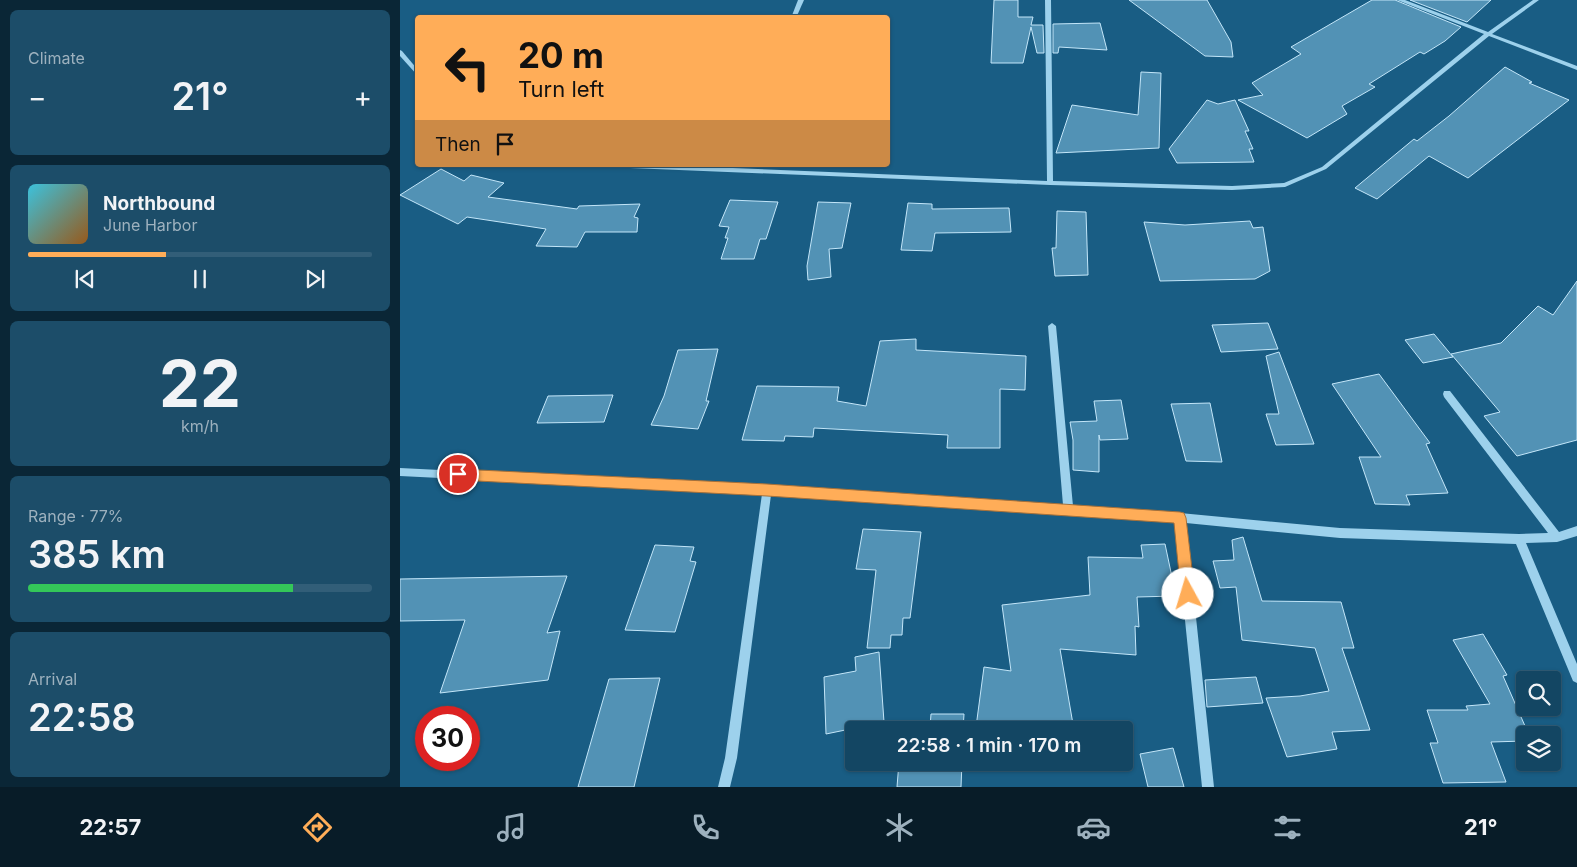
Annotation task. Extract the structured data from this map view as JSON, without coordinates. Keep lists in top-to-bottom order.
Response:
{
  "page": {
    "tile": [
      "Climate",
      ["22", "km/h"],
      ["Range · 77%", "385 km"],
      ["Arrival", "22:58"]
    ],
    "turn": ["20 m", "Turn left"],
    "heat": ["−", "21°", "+"],
    "then": "Then",
    "song": ["Northbound", "June Harbor"],
    "limit": "30",
    "trip": "22:58 · 1 min · 170 m",
    "tabs": ["22:57", "21°"]
  }
}
